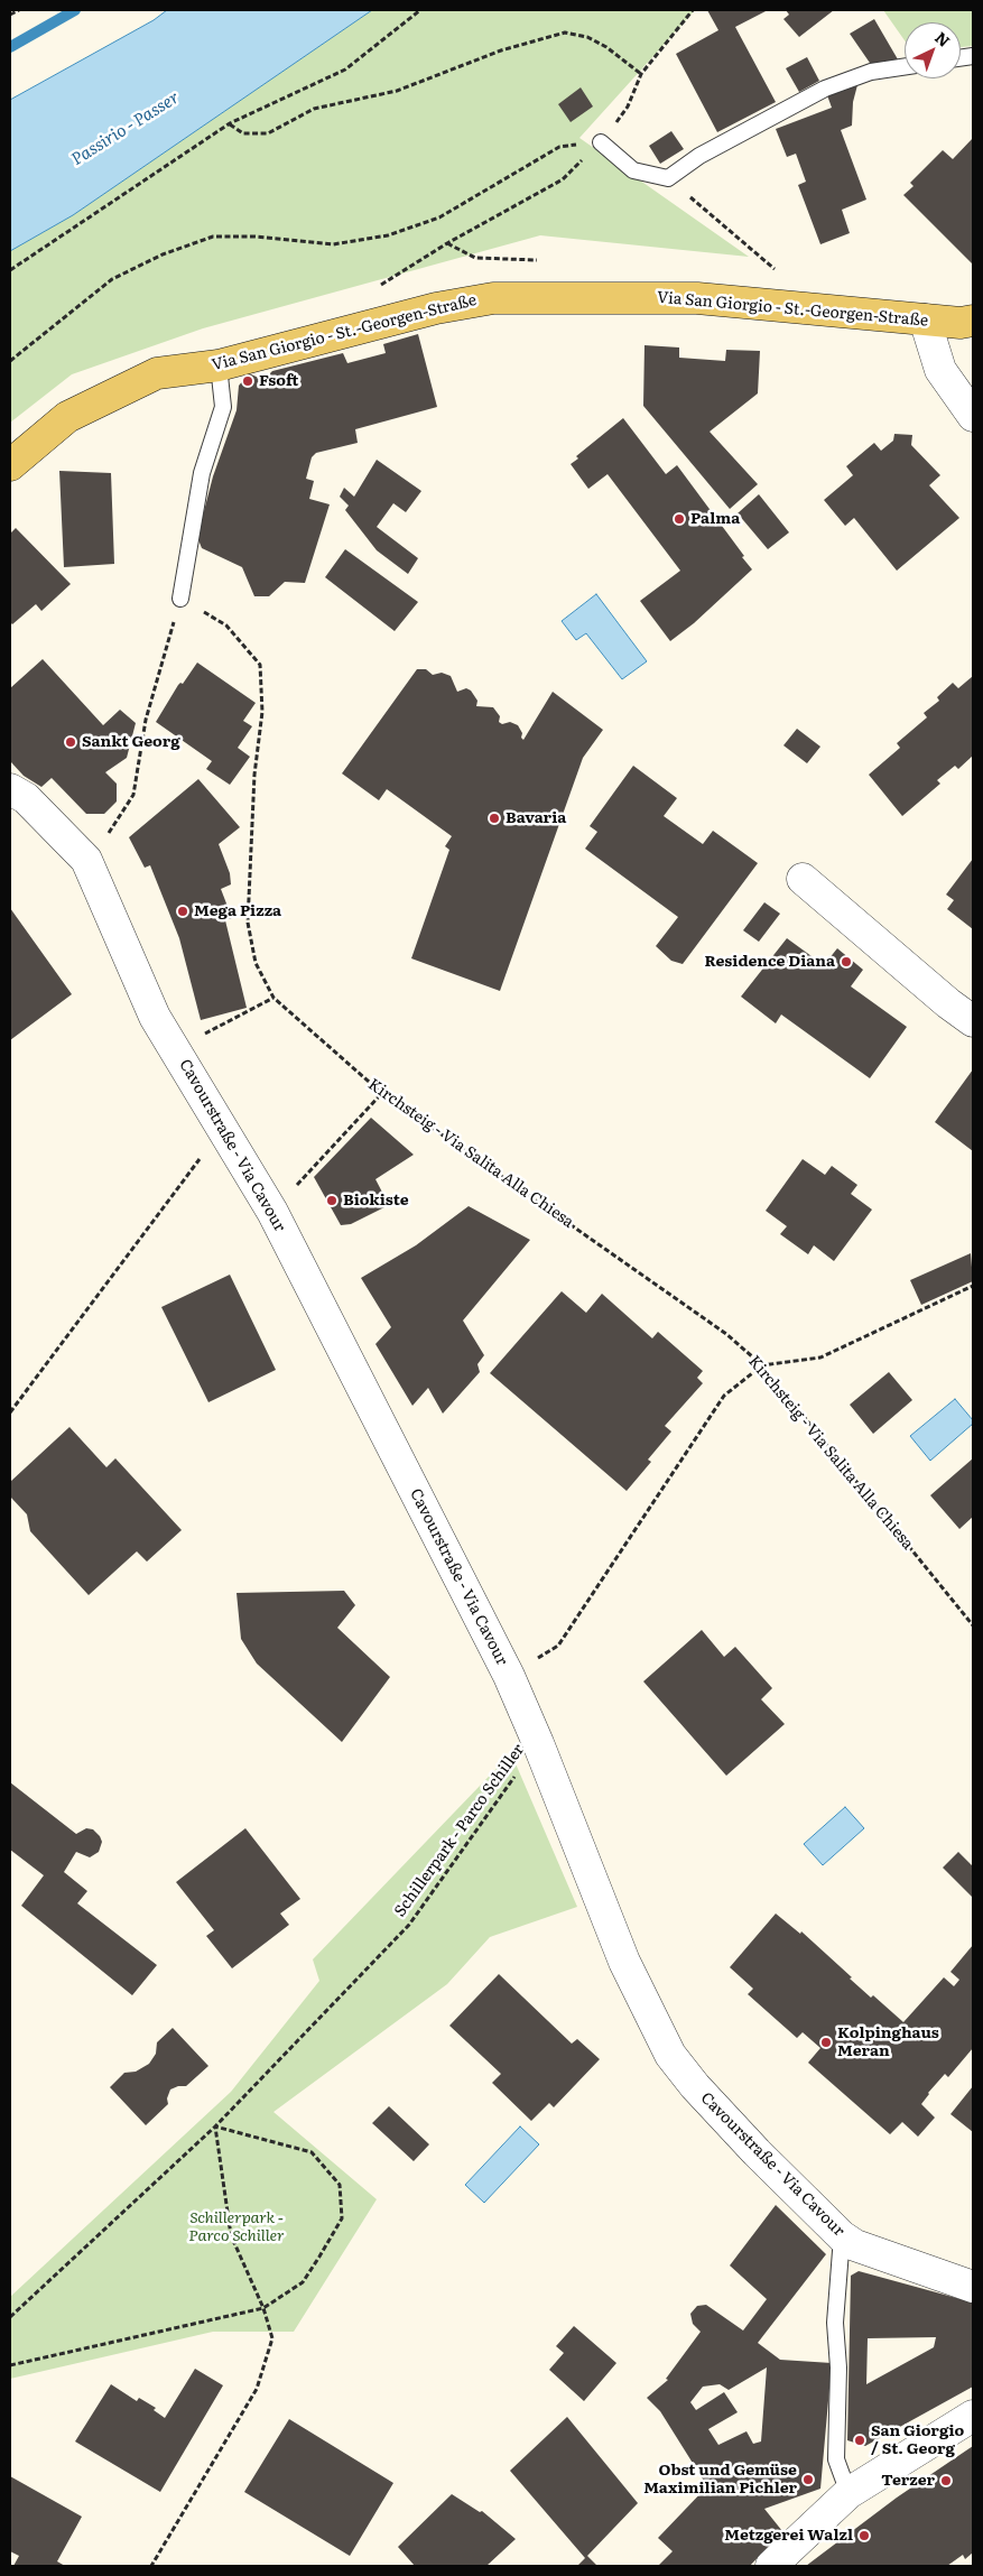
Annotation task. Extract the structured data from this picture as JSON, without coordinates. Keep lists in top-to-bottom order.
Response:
{
  "streets": {
    "main road": ["Via San Giorgio - St.-Georgen-Straße"],
    "street": ["Cavourstraße - Via Cavour"],
    "path": ["Kirchsteig - Via Salita Alla Chiesa", "Schillerpark - Parco Schiller"]
  },
  "crossings": [
    ["Cavourstraße - Via Cavour", "Schillerpark - Parco Schiller"]
  ],
  "water": ["Passirio - Passer"],
  "parks": ["Schillerpark - Parco Schiller"],
  "places": [
    "Fsoft",
    "Palma",
    "Sankt Georg",
    "Bavaria",
    "Mega Pizza",
    "Residence Diana",
    "Biokiste",
    "Kolpinghaus Meran",
    "San Giorgio / St. Georg",
    "Obst und Gemüse Maximilian Pichler",
    "Terzer",
    "Metzgerei Walzl"
  ],
  "north": "top right"
}
